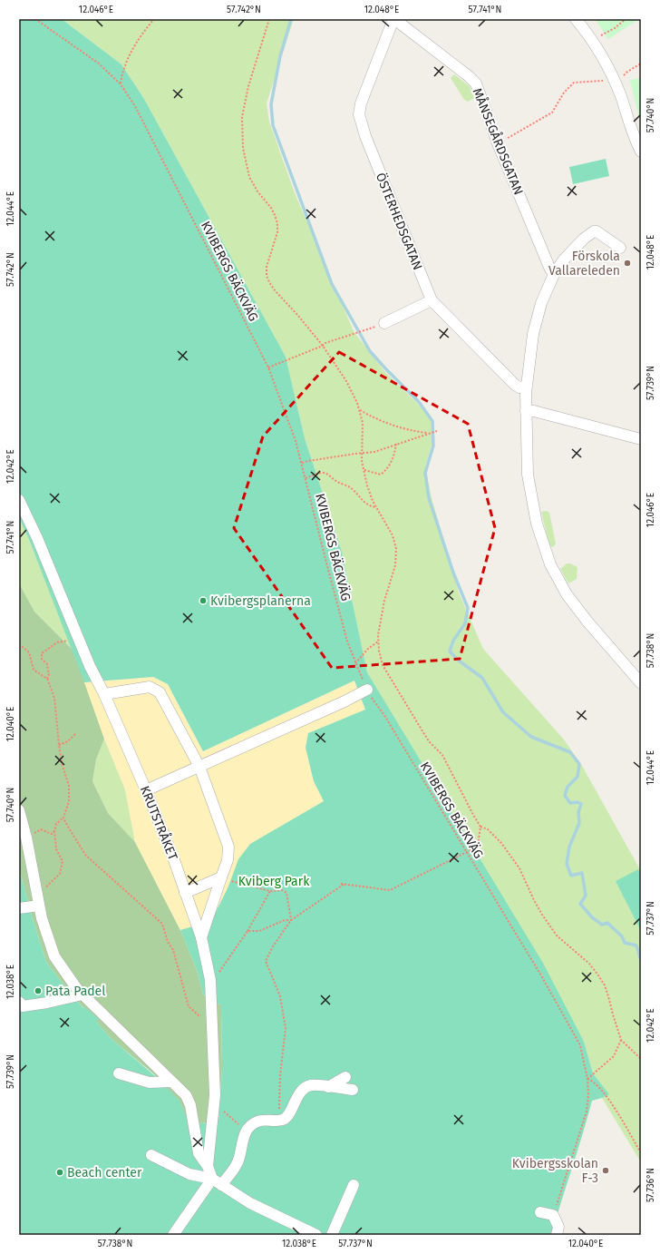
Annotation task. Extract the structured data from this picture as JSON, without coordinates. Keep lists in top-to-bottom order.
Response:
{
  "streets": {
    "street": ["MÅNSEGÅRDSGATAN", "ÖSTERHEDSGATAN", "KRUTSTRÅKET"],
    "path": ["KVIBERGS BÄCKVÄG"]
  },
  "crossings": [
    ["MÅNSEGÅRDSGATAN", "ÖSTERHEDSGATAN"]
  ],
  "parks": ["Kviberg Park"],
  "places": [
    "Förskola Vallareleden",
    "Kvibergsplanerna",
    "Pata Padel",
    "Kvibergsskolan F-3",
    "Beach center"
  ],
  "coordinates": [
    "12.046°E",
    "57.742°N",
    "12.048°E",
    "57.741°N",
    "57.740°N",
    "12.044°E",
    "57.739°N",
    "12.042°E",
    "57.738°N",
    "12.040°E",
    "57.737°N",
    "12.038°E",
    "57.736°N"
  ]
}
